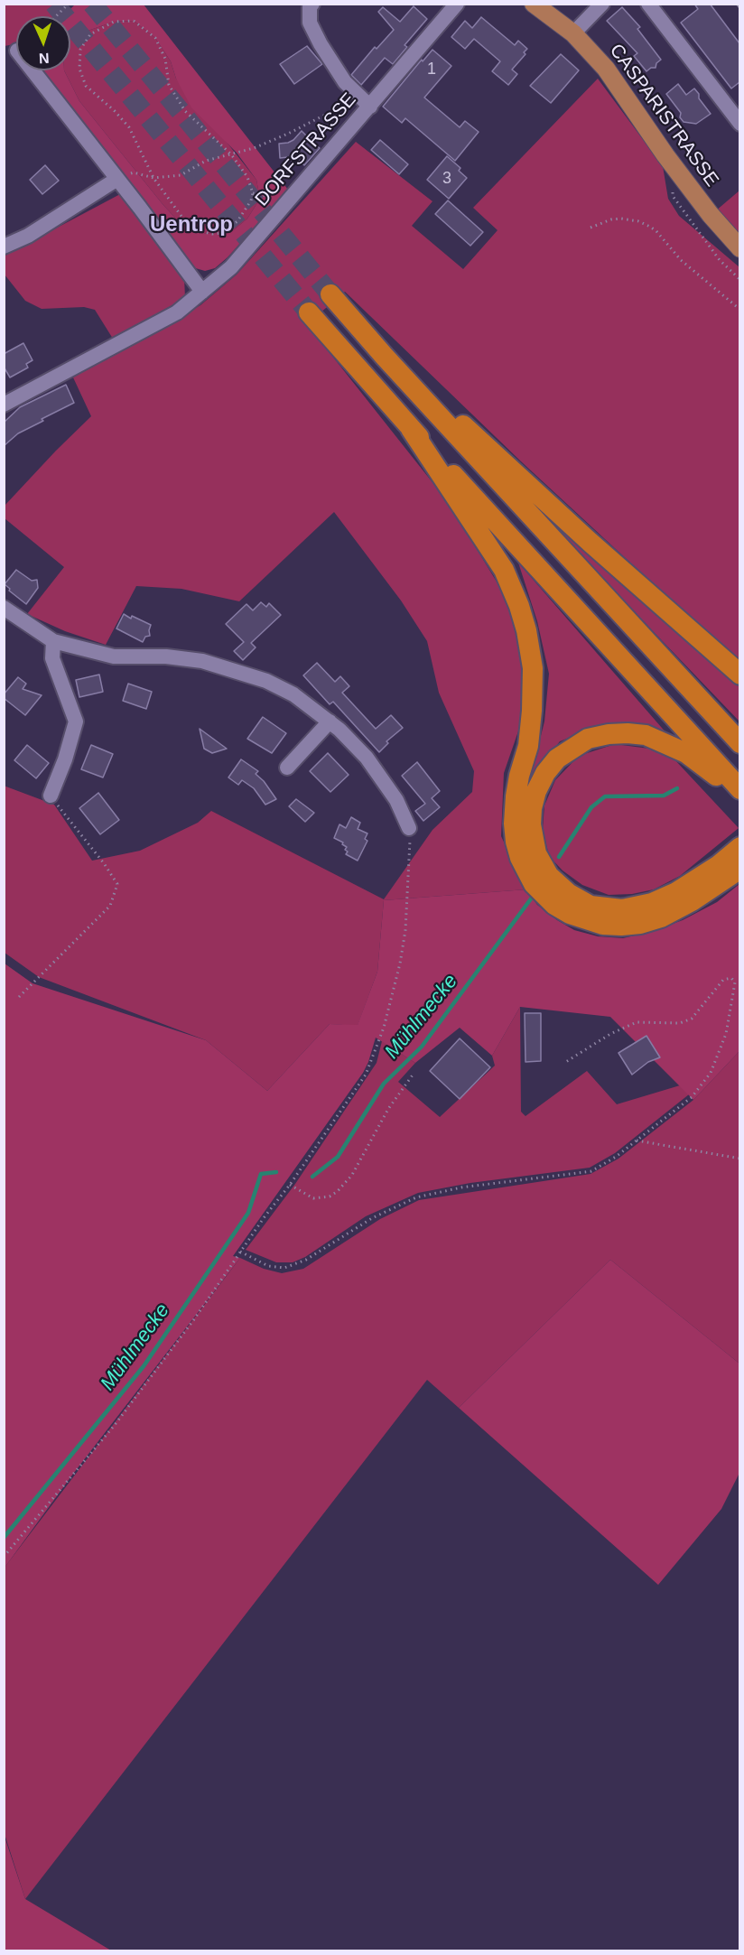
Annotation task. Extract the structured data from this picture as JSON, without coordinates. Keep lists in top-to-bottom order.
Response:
{
  "streets": {
    "main road": ["CASPARISTRASSE"],
    "street": ["DORFSTRASSE"]
  },
  "districts": ["Uentrop"],
  "water": ["Mühlmecke"],
  "house_numbers": ["1", "3"],
  "north": "bottom"
}
